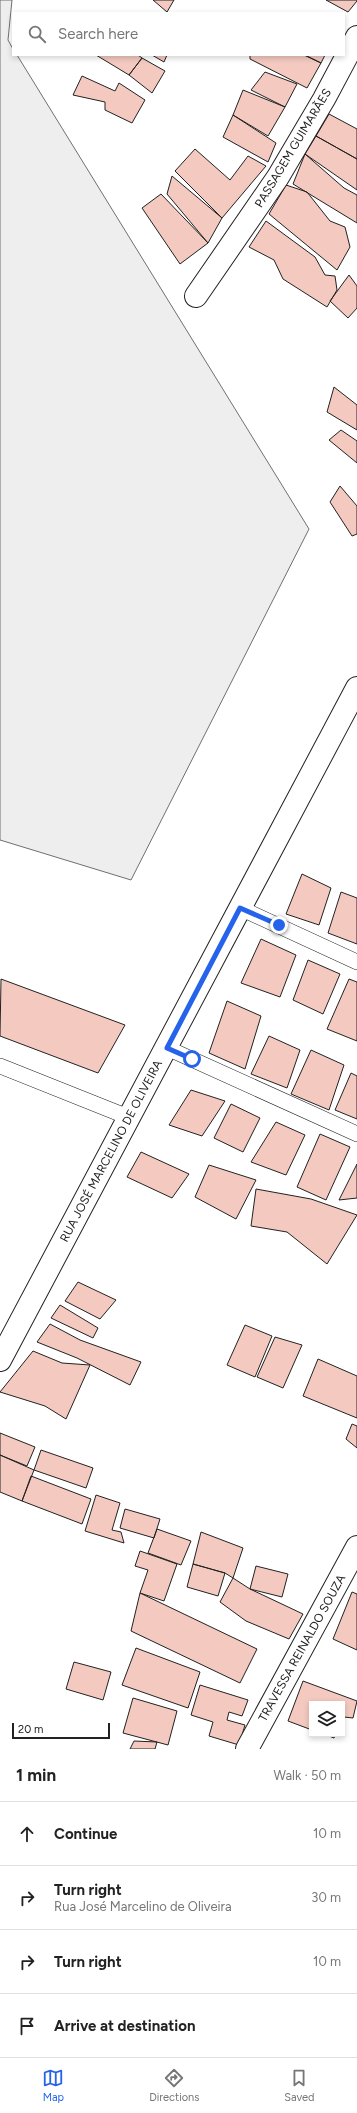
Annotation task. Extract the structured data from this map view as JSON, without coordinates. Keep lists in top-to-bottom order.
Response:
{
  "streets": {
    "street": ["PASSAGEM GUIMARÃES", "RUA JOSÉ MARCELINO DE OLIVEIRA", "TRAVESSA REINALDO SOUZA"]
  },
  "scale_bar": "20 m",
  "page": {
    "search": "Search here",
    "scale": "20 m",
    "heading": ["1 min", "Walk · 50 m"],
    "list": [
      ["Continue", "10 m"],
      ["Turn right", "Rua José Marcelino de Oliveira", "30 m"],
      ["Turn right", "10 m"],
      "Arrive at destination"
    ],
    "nav": ["Map", "Directions", "Saved"]
  }
}
